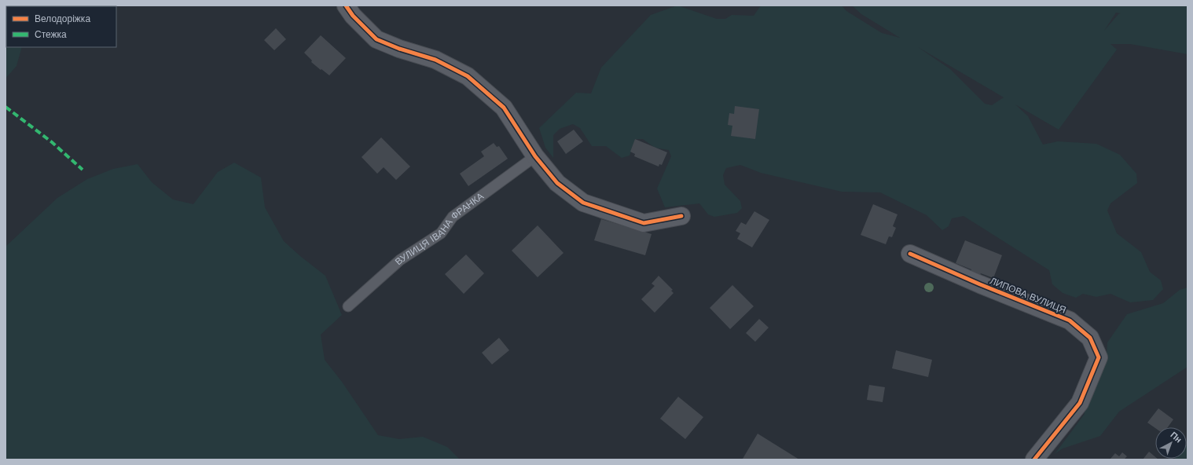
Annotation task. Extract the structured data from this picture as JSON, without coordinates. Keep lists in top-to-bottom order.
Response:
{
  "streets": {
    "street": ["ЛИПОВА ВУЛИЦЯ"],
    "lane": ["ВУЛИЦЯ ІВАНА ФРАНКА"]
  },
  "legend": ["Велодоріжка", "Стежка"],
  "north": "top right"
}
